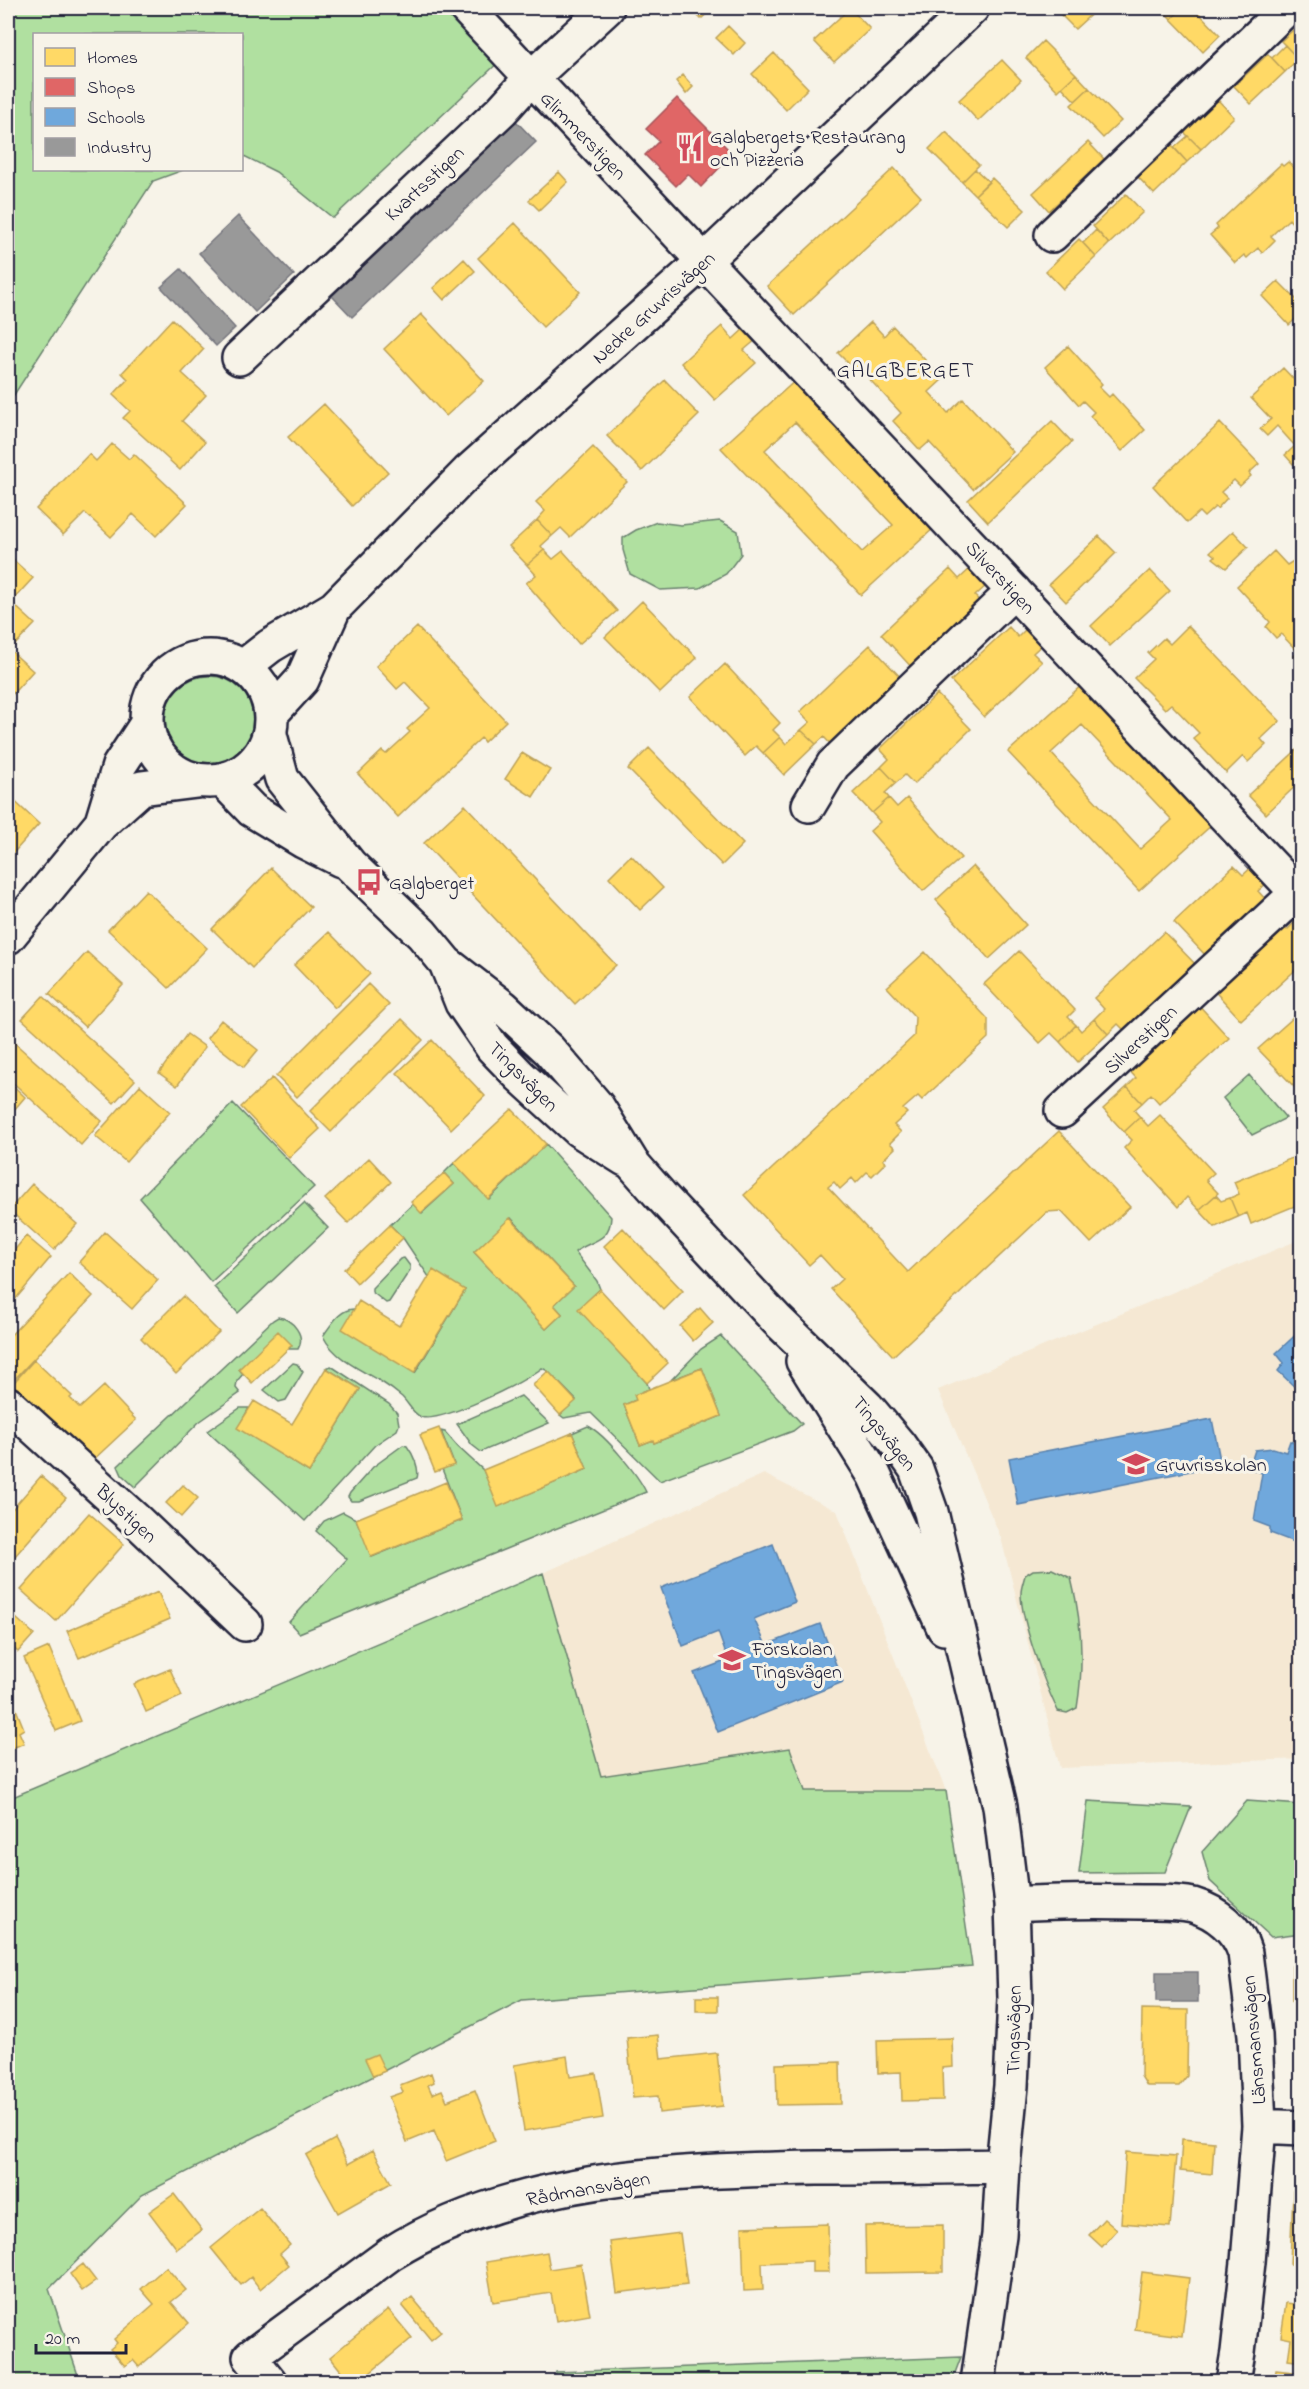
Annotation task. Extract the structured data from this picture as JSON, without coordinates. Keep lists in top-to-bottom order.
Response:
{
  "streets": {
    "street": [
      "Glimmerstigen",
      "Kvartsstigen",
      "Nedre Gruvrisvägen",
      "Silverstigen",
      "Tingsvägen",
      "Blystigen",
      "Länsmansvägen",
      "Rådmansvägen"
    ]
  },
  "crossings": [
    ["Glimmerstigen", "Kvartsstigen"],
    ["Glimmerstigen", "Nedre Gruvrisvägen"],
    ["Glimmerstigen", "Silverstigen"],
    ["Nedre Gruvrisvägen", "Silverstigen"],
    ["Nedre Gruvrisvägen", "Tingsvägen"],
    ["Tingsvägen", "Länsmansvägen"],
    ["Tingsvägen", "Rådmansvägen"]
  ],
  "districts": ["GALGBERGET"],
  "places": {
    "restaurant": ["Galgbergets Restaurang och Pizzeria"],
    "bus stop": ["Galgberget"],
    "school or university": ["Gruvrisskolan", "Förskolan Tingsvägen"]
  },
  "legend": [
    "Homes",
    "Shops",
    "Schools",
    "Industry"
  ],
  "scale_bar": "20 m"
}
